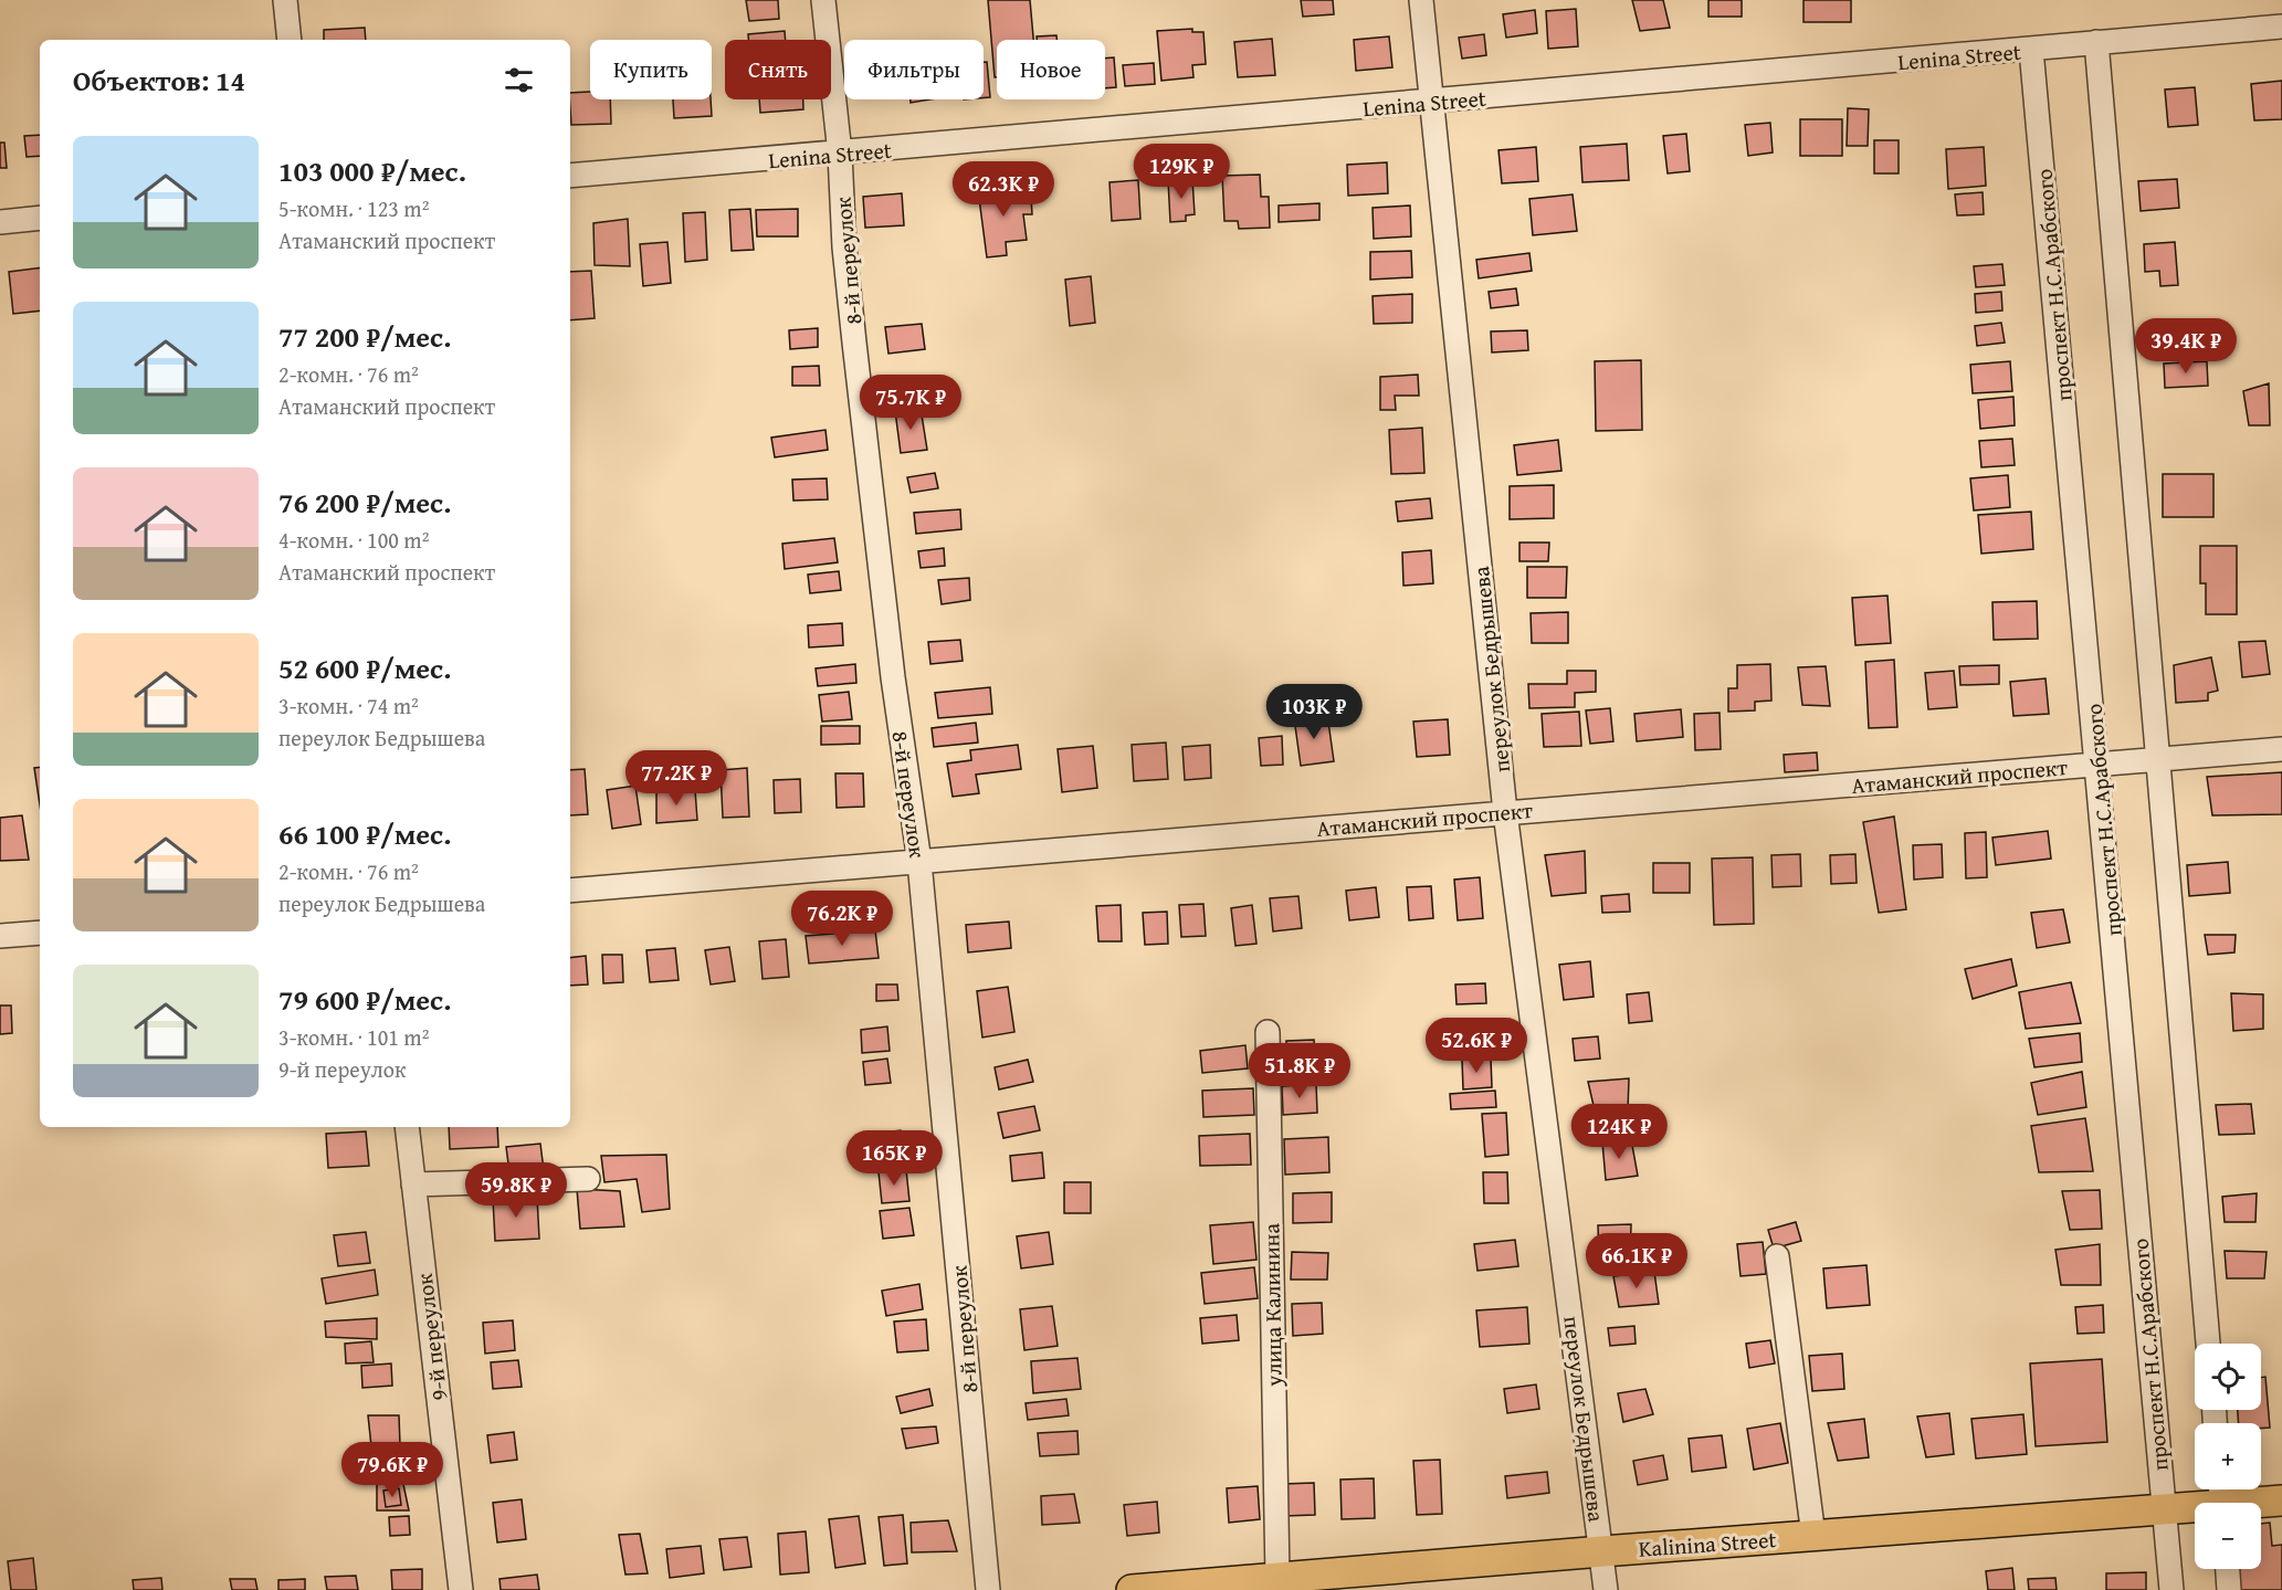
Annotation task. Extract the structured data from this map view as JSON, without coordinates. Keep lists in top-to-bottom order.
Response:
{
  "streets": {
    "main road": ["Kalinina Street"],
    "street": [
      "Lenina Street",
      "8-й переулок",
      "проспект Н.С.Арабского",
      "переулок Бедрышева",
      "Атаманский проспект",
      "улица Калинина",
      "9-й переулок"
    ]
  },
  "crossings": [
    ["Lenina Street", "8-й переулок"],
    ["Lenina Street", "проспект Н.С.Арабского"],
    ["Lenina Street", "переулок Бедрышева"],
    ["8-й переулок", "Атаманский проспект"],
    ["проспект Н.С.Арабского", "Атаманский проспект"],
    ["проспект Н.С.Арабского", "Kalinina Street"],
    ["переулок Бедрышева", "Атаманский проспект"],
    ["переулок Бедрышева", "Kalinina Street"],
    ["улица Калинина", "Kalinina Street"]
  ],
  "page": {
    "chip": [
      "Купить",
      "Снять",
      "Фильтры",
      "Новое"
    ],
    "heading": "Объектов: 14",
    "list": [
      {
        "name": "103 000 ₽/мес.",
        "note": "5-комн. · 123 m² · Атаманский проспект"
      },
      {
        "name": "77 200 ₽/мес.",
        "note": "2-комн. · 76 m² · Атаманский проспект"
      },
      {
        "name": "76 200 ₽/мес.",
        "note": "4-комн. · 100 m² · Атаманский проспект"
      },
      {
        "name": "52 600 ₽/мес.",
        "note": "3-комн. · 74 m² · переулок Бедрышева"
      },
      {
        "name": "66 100 ₽/мес.",
        "note": "2-комн. · 76 m² · переулок Бедрышева"
      },
      {
        "name": "79 600 ₽/мес.",
        "note": "3-комн. · 101 m² · 9-й переулок"
      }
    ],
    "price": [
      "129K ₽",
      "62.3K ₽",
      "39.4K ₽",
      "75.7K ₽",
      "103K ₽",
      "77.2K ₽",
      "76.2K ₽",
      "52.6K ₽",
      "51.8K ₽",
      "124K ₽",
      "165K ₽",
      "59.8K ₽",
      "66.1K ₽",
      "79.6K ₽"
    ],
    "map_buttons": ["+", "−"]
  }
}
